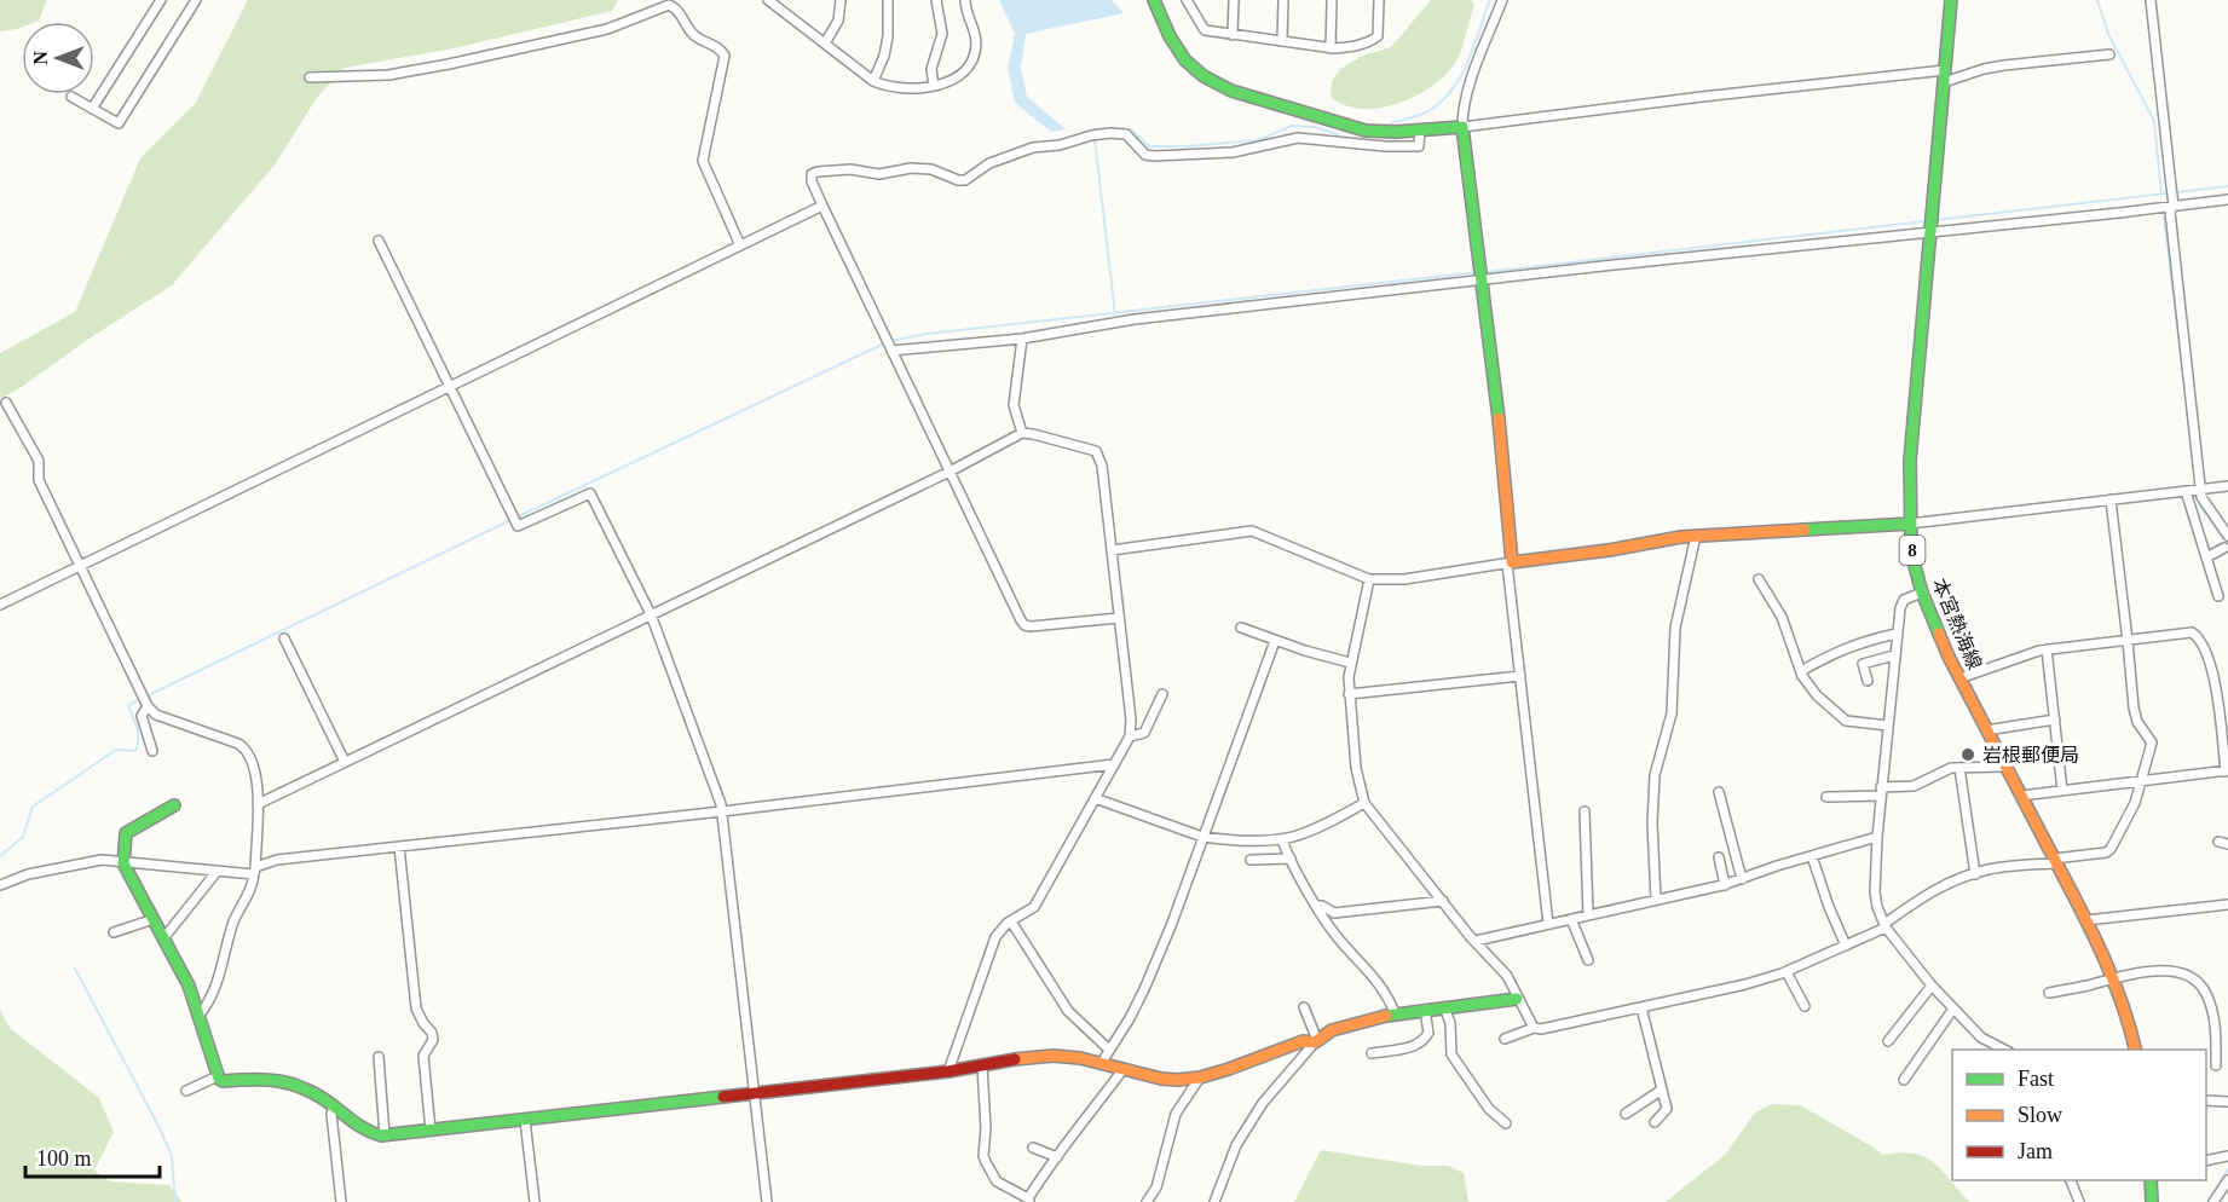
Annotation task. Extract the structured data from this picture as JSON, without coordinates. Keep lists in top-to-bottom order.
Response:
{
  "streets": {
    "street": ["8", "本宮熱海線"]
  },
  "places": ["岩根郵便局"],
  "legend": ["Fast", "Slow", "Jam"],
  "scale_bar": "100 m",
  "north": "left"
}
